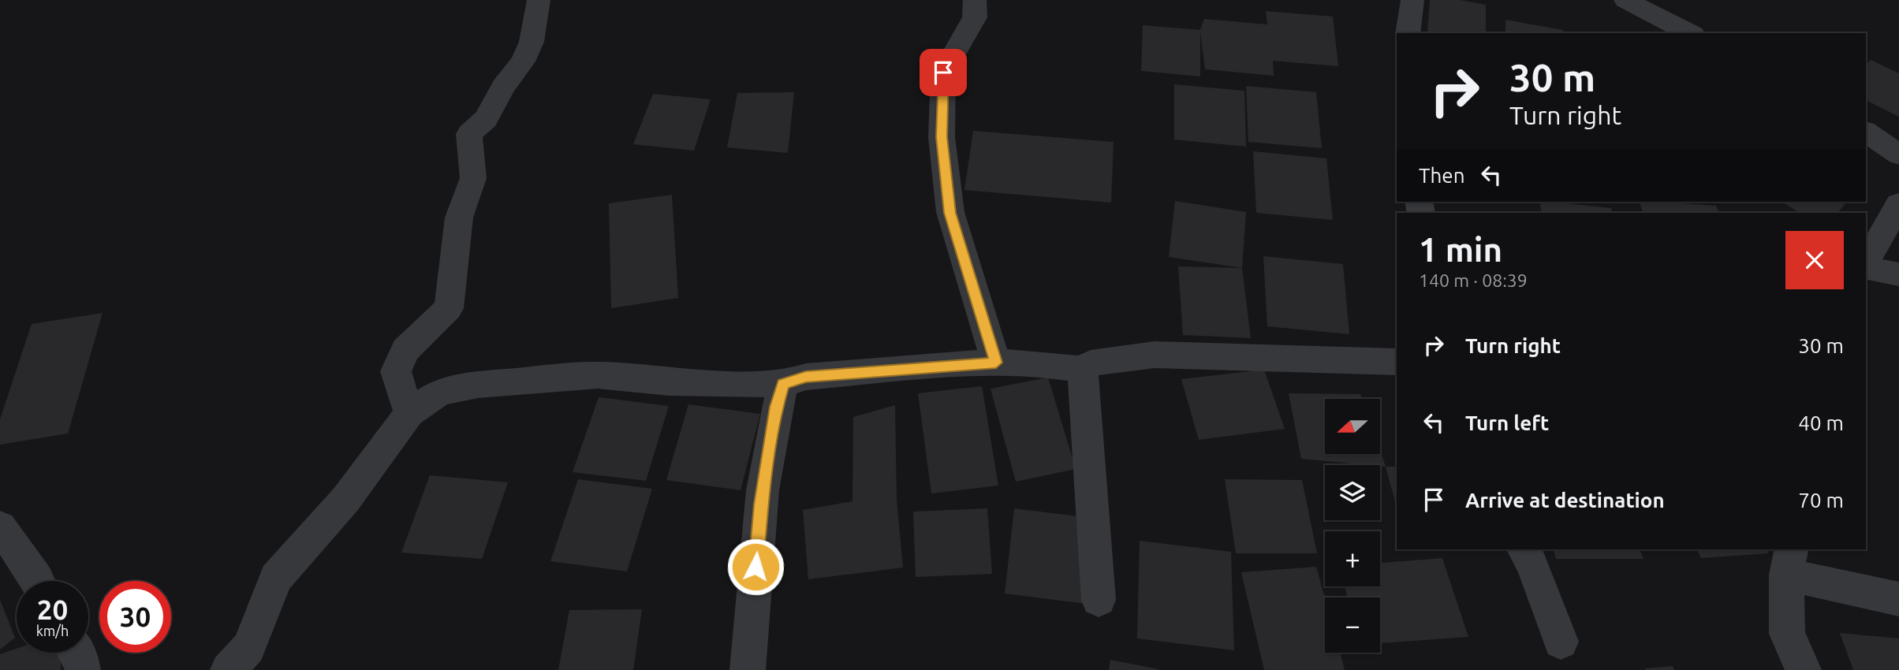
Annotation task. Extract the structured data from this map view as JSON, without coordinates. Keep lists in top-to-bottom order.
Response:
{
  "north": "left",
  "page": {
    "turn": ["30 m", "Turn right"],
    "then": "Then",
    "heading": ["1 min", "140 m · 08:39"],
    "list": [
      {
        "name": "Turn right",
        "value": "30 m"
      },
      {
        "name": "Turn left",
        "value": "40 m"
      },
      {
        "name": "Arrive at destination",
        "value": "70 m"
      }
    ],
    "map_buttons": ["+", "−"],
    "speed": "20 km/h",
    "limit": "30"
  }
}
